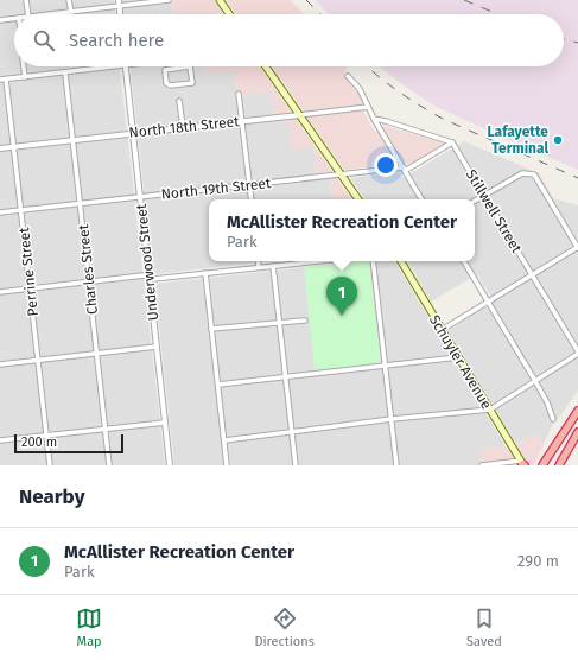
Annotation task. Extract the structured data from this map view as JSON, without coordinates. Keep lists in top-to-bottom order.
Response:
{
  "streets": {
    "main road": ["Schuyler Avenue"],
    "street": [
      "North 18th Street",
      "North 19th Street",
      "Stillwell Street",
      "Underwood Street",
      "Charles Street",
      "Perrine Street"
    ]
  },
  "crossings": [
    ["North 18th Street", "Underwood Street"],
    ["North 18th Street", "Charles Street"],
    ["North 18th Street", "Perrine Street"],
    ["North 19th Street", "Stillwell Street"],
    ["North 19th Street", "Underwood Street"],
    ["North 19th Street", "Charles Street"],
    ["North 19th Street", "Perrine Street"]
  ],
  "places": ["Lafayette Terminal"],
  "scale_bar": "200 m",
  "page": {
    "search": "Search here",
    "popup": ["McAllister Recreation Center", "Park"],
    "pins": "1",
    "scale": "200 m",
    "heading": "Nearby",
    "list": [
      {
        "mark": "1",
        "name": "McAllister Recreation Center",
        "note": "Park",
        "value": "290 m"
      }
    ],
    "nav": ["Map", "Directions", "Saved"]
  }
}
